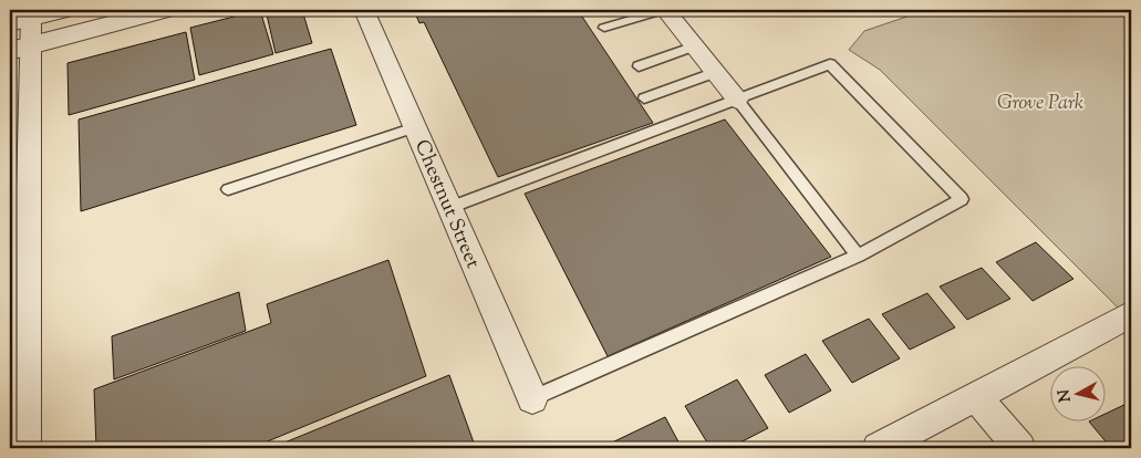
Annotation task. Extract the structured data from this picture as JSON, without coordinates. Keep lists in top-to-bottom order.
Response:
{
  "streets": {
    "street": ["Chestnut Street"]
  },
  "parks": ["Grove Park"],
  "north": "left"
}
